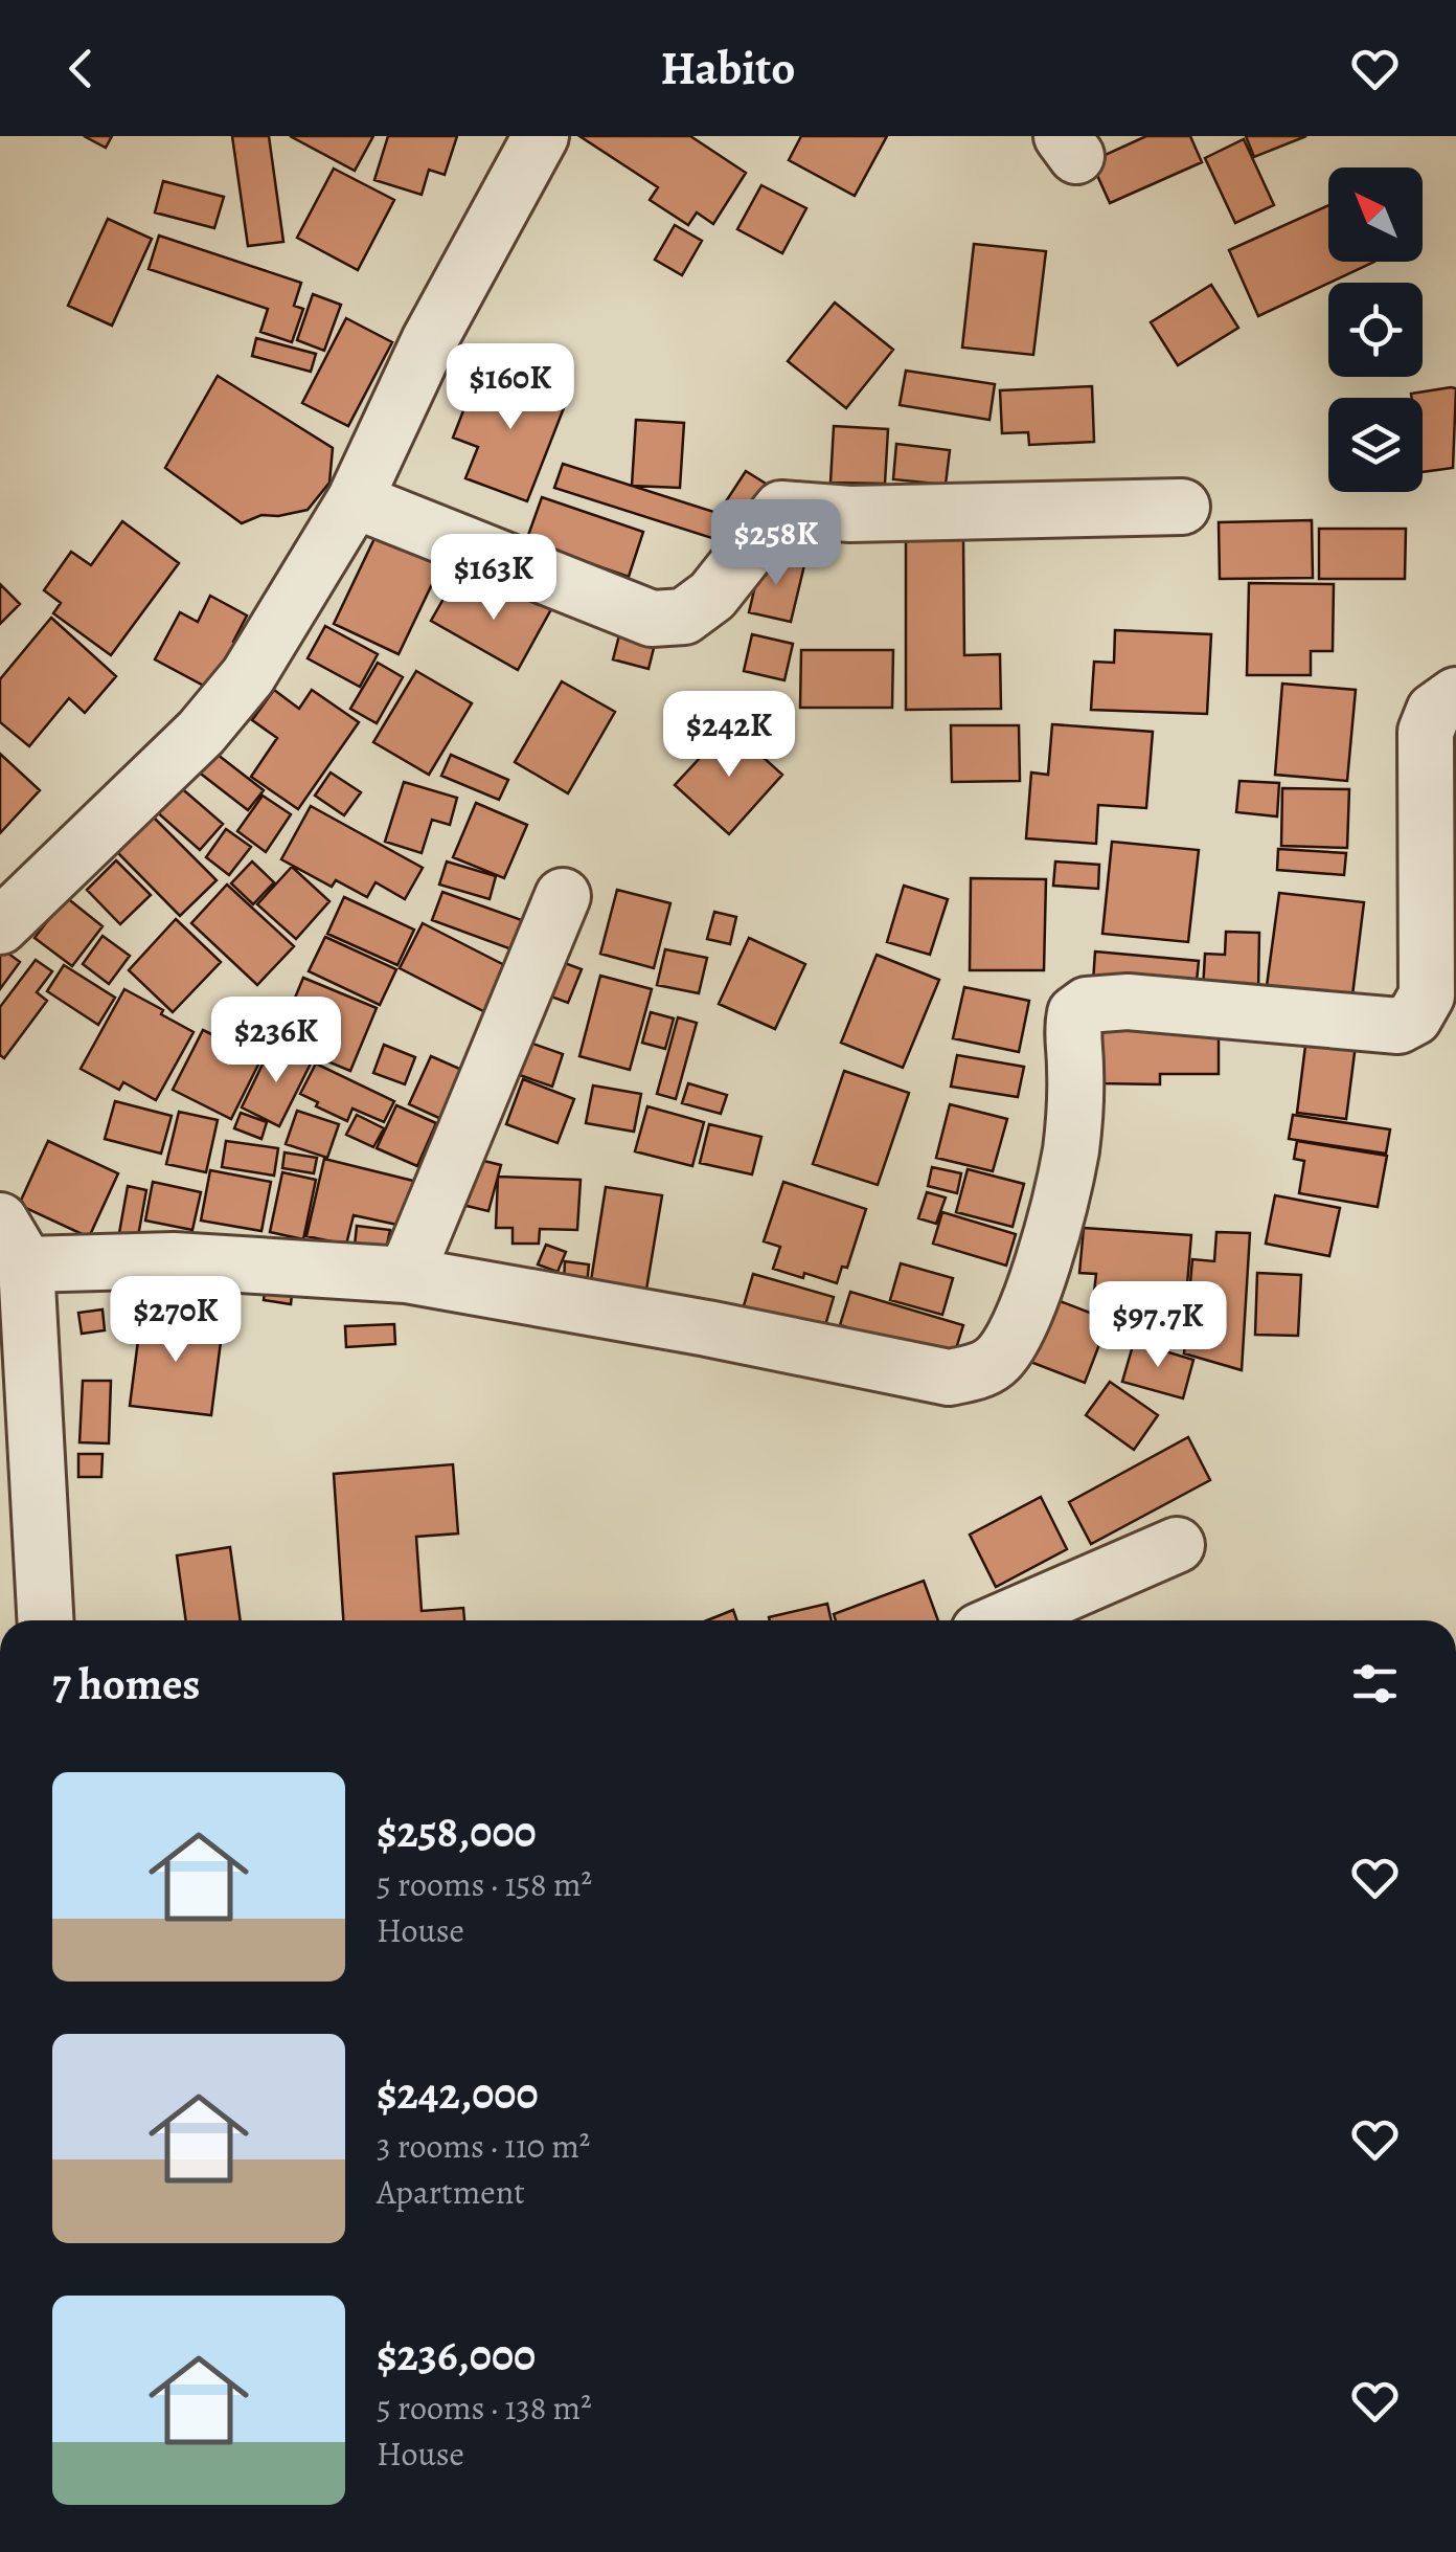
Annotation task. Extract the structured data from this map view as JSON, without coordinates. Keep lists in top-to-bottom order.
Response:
{
  "north": "top left",
  "page": {
    "header": "Habito",
    "price": [
      "$160K",
      "$258K",
      "$163K",
      "$242K",
      "$236K",
      "$270K",
      "$97.7K"
    ],
    "heading": "7 homes",
    "list": [
      {
        "name": "$258,000",
        "note": "5 rooms · 158 m² · House"
      },
      {
        "name": "$242,000",
        "note": "3 rooms · 110 m² · Apartment"
      },
      {
        "name": "$236,000",
        "note": "5 rooms · 138 m² · House"
      }
    ]
  }
}
